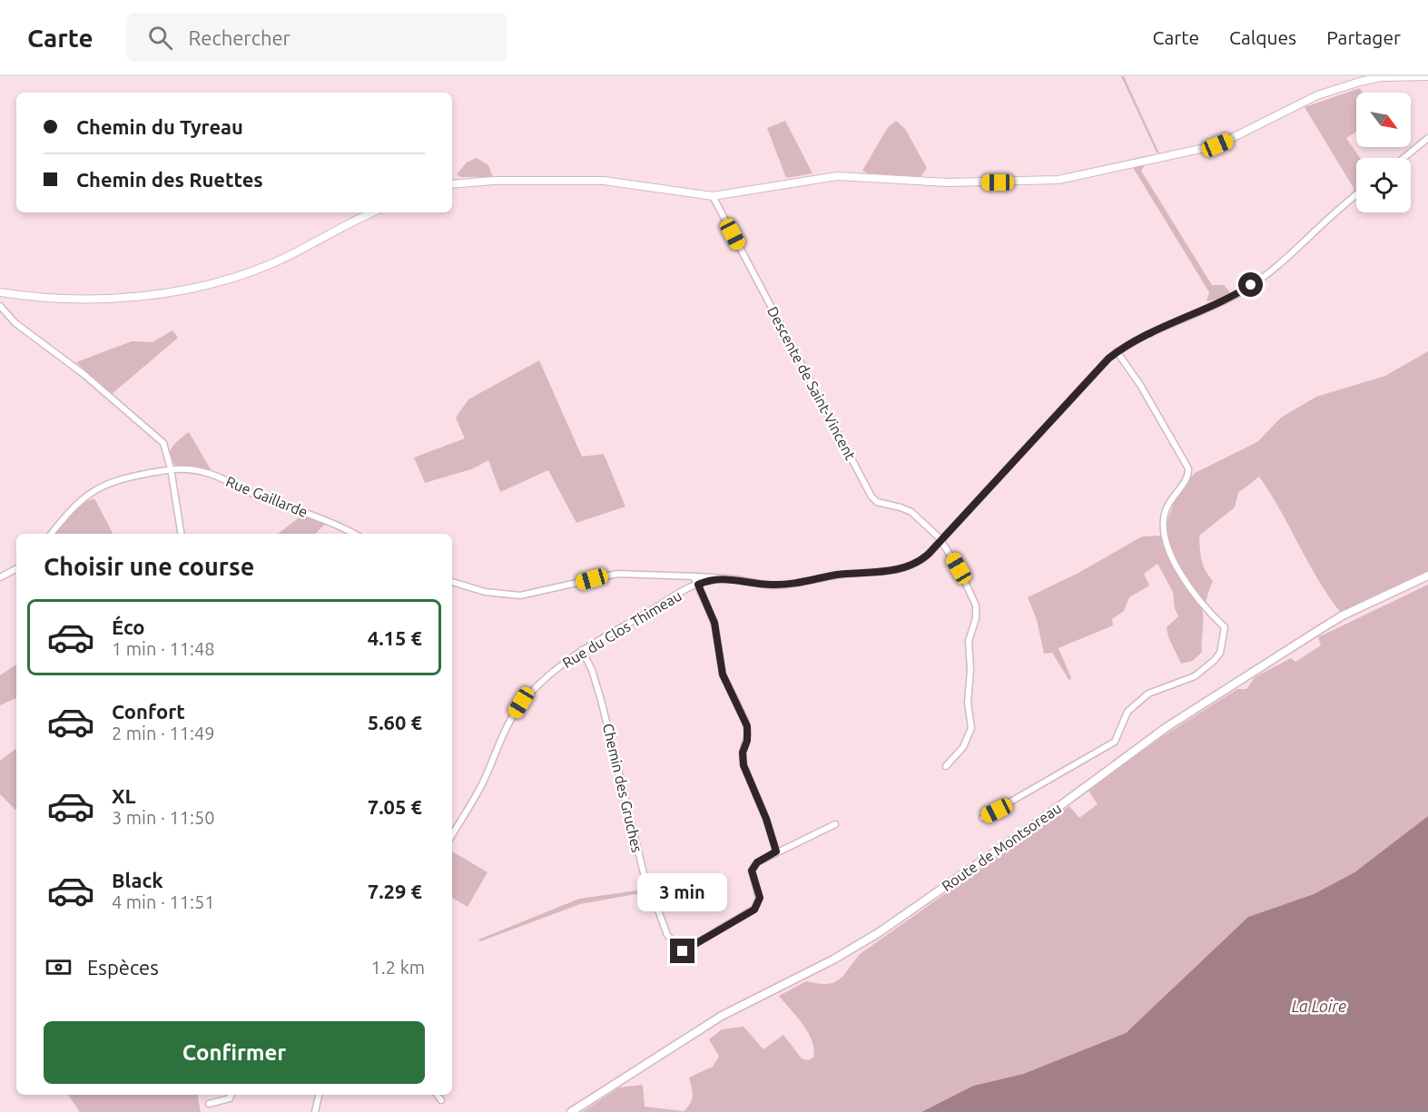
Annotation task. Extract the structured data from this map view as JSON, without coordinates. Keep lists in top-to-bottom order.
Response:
{
  "streets": {
    "main road": ["Route de Montsoreau"],
    "street": [
      "Descente de Saint-Vincent",
      "Rue Gaillarde",
      "Rue du Clos Thimeau",
      "Chemin des Gruches"
    ]
  },
  "crossings": [
    ["Descente de Saint-Vincent", "Rue du Clos Thimeau"],
    ["Rue du Clos Thimeau", "Chemin des Gruches"]
  ],
  "water": ["La Loire"],
  "north": "bottom right",
  "page": {
    "header": "Carte",
    "search": "Rechercher",
    "nav": ["Carte", "Calques", "Partager"],
    "banner": ["Chemin du Tyreau", "Chemin des Ruettes"],
    "heading": "Choisir une course",
    "list": [
      {
        "name": "Éco",
        "note": "1 min · 11:48",
        "value": "4.15 €"
      },
      {
        "name": "Confort",
        "note": "2 min · 11:49",
        "value": "5.60 €"
      },
      {
        "name": "XL",
        "note": "3 min · 11:50",
        "value": "7.05 €"
      },
      {
        "name": "Black",
        "note": "4 min · 11:51",
        "value": "7.29 €"
      }
    ],
    "bubble": "3 min",
    "pay": ["Espèces", "1.2 km"],
    "buttons": "Confirmer"
  }
}
